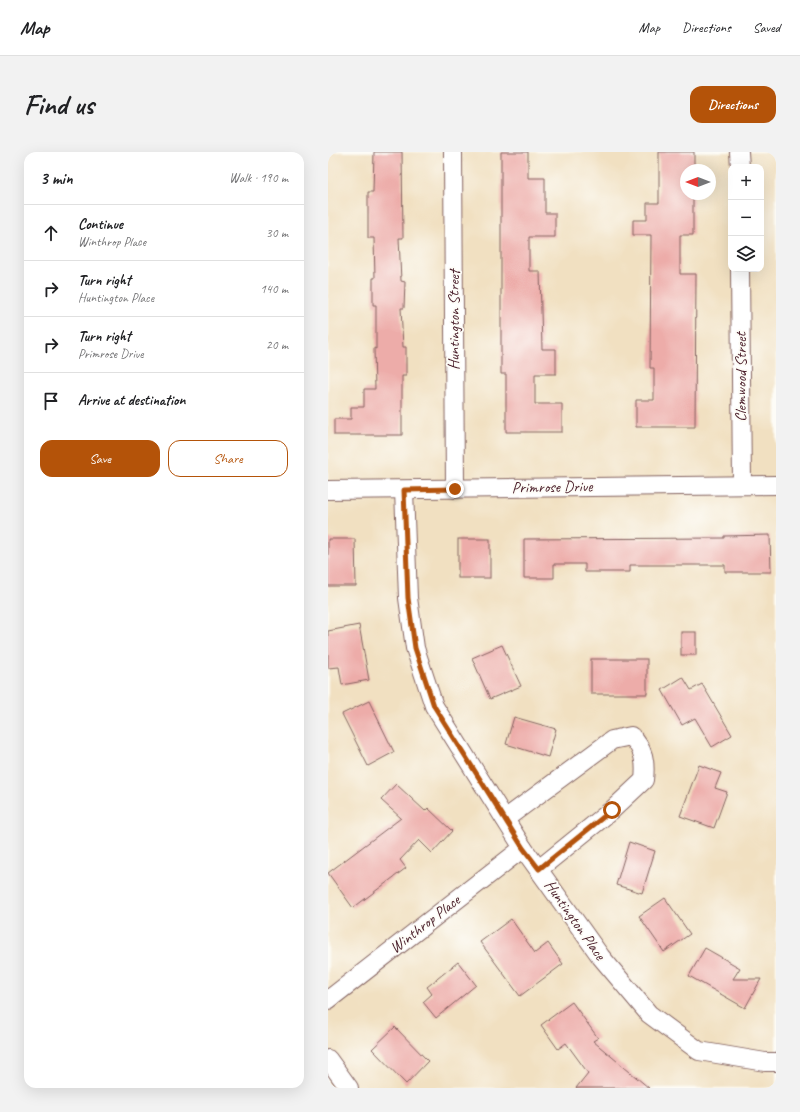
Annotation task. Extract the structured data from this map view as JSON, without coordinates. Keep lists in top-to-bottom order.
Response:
{
  "streets": {
    "street": [
      "Huntington Street",
      "Clemwood Street",
      "Primrose Drive",
      "Huntington Place",
      "Winthrop Place"
    ]
  },
  "crossings": [
    ["Huntington Street", "Primrose Drive"],
    ["Clemwood Street", "Primrose Drive"],
    ["Primrose Drive", "Huntington Place"],
    ["Huntington Place", "Winthrop Place"]
  ],
  "north": "left",
  "page": {
    "header": "Map",
    "nav": ["Map", "Directions", "Saved"],
    "buttons": [
      "Directions",
      ["Save", "Share"]
    ],
    "title": "Find us",
    "heading": ["3 min", "Walk · 190 m"],
    "map_buttons": ["+", "−"],
    "list": [
      ["Continue", "Winthrop Place", "30 m"],
      ["Turn right", "Huntington Place", "140 m"],
      ["Turn right", "Primrose Drive", "20 m"],
      "Arrive at destination"
    ]
  }
}
